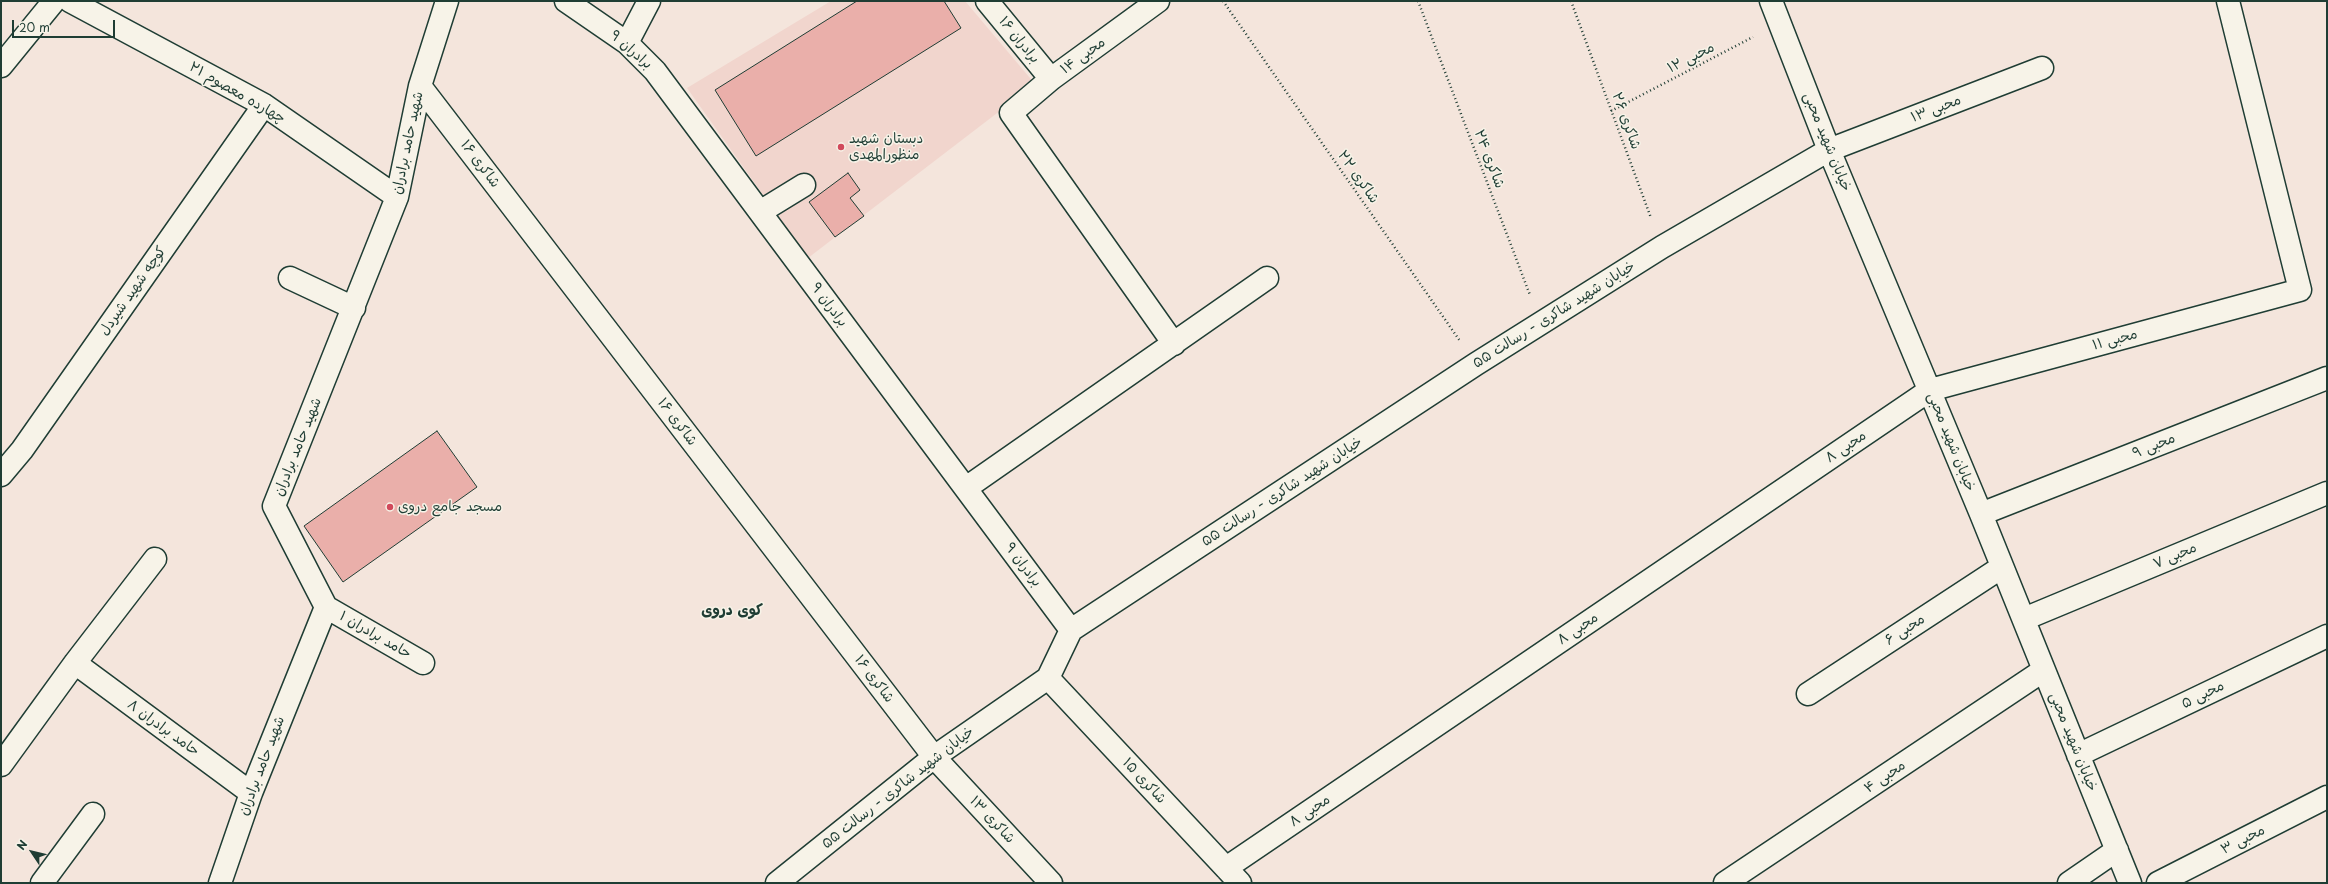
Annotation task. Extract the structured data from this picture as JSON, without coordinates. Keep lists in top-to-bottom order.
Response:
{
  "streets": {
    "street": [
      "برادران ۱۶",
      "برادران ۹",
      "محبی ۱۴",
      "چهارده معصوم ۲۱",
      "محبی ۱۳",
      "خیابان شهید محبی",
      "شهید حامد برادران",
      "شاکری ۱۶",
      "کوچه شهید شیردل",
      "خیابان شهید شاکری - رسالت ۵۵",
      "محبی ۱۱",
      "محبی ۹",
      "محبی ۸",
      "محبی ۷",
      "محبی ۶",
      "حامد برادران ۱",
      "محبی ۵",
      "حامد برادران ۸",
      "محبی ۴",
      "شاکری ۱۵",
      "شاکری ۱۳",
      "محبی ۳"
    ],
    "path": [
      "محبی ۱۲",
      "شاکری ۲۶",
      "شاکری ۲۴",
      "شاکری ۲۲"
    ]
  },
  "crossings": [
    ["برادران ۱۶", "محبی ۱۴"],
    ["برادران ۹", "خیابان شهید شاکری - رسالت ۵۵"],
    ["محبی ۱۲", "شاکری ۲۶"],
    ["محبی ۱۲", "خیابان شهید محبی"],
    ["چهارده معصوم ۲۱", "شهید حامد برادران"],
    ["چهارده معصوم ۲۱", "کوچه شهید شیردل"],
    ["محبی ۱۳", "خیابان شهید محبی"],
    ["محبی ۱۳", "خیابان شهید شاکری - رسالت ۵۵"],
    ["شاکری ۲۶", "خیابان شهید شاکری - رسالت ۵۵"],
    ["خیابان شهید محبی", "خیابان شهید شاکری - رسالت ۵۵"],
    ["خیابان شهید محبی", "محبی ۱۱"],
    ["خیابان شهید محبی", "محبی ۹"],
    ["خیابان شهید محبی", "محبی ۸"],
    ["خیابان شهید محبی", "محبی ۷"],
    ["خیابان شهید محبی", "محبی ۶"],
    ["خیابان شهید محبی", "محبی ۵"],
    ["خیابان شهید محبی", "محبی ۴"],
    ["شهید حامد برادران", "شاکری ۱۶"],
    ["شهید حامد برادران", "حامد برادران ۱"],
    ["شهید حامد برادران", "حامد برادران ۸"],
    ["شاکری ۲۴", "خیابان شهید شاکری - رسالت ۵۵"],
    ["شاکری ۱۶", "خیابان شهید شاکری - رسالت ۵۵"],
    ["شاکری ۱۶", "شاکری ۱۳"],
    ["شاکری ۲۲", "خیابان شهید شاکری - رسالت ۵۵"],
    ["خیابان شهید شاکری - رسالت ۵۵", "شاکری ۱۵"],
    ["خیابان شهید شاکری - رسالت ۵۵", "شاکری ۱۳"],
    ["محبی ۱۱", "محبی ۸"],
    ["محبی ۸", "شاکری ۱۵"]
  ],
  "districts": ["کوی دروی"],
  "places": ["دبستان شهید منظورالمهدی", "مسجد جامع دروی"],
  "scale_bar": "20 m",
  "north": "top left"
}
